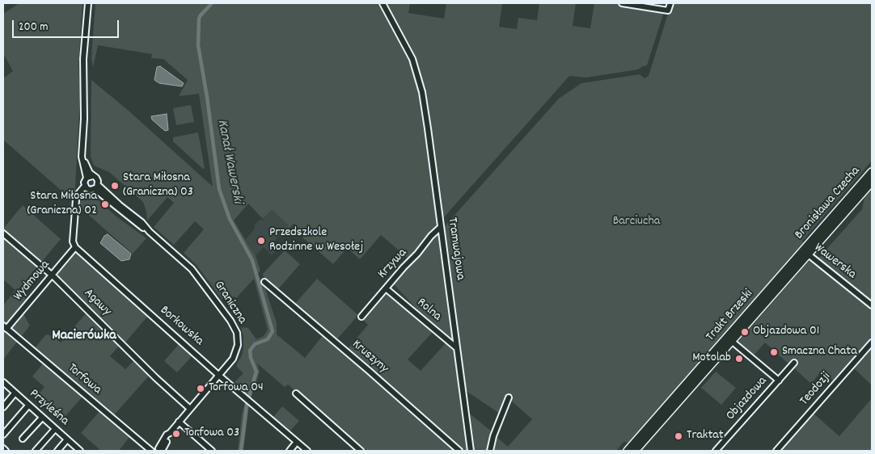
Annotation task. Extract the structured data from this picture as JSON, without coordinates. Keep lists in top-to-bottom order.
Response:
{
  "streets": {
    "main road": ["Bronisława Czecha", "Trakt Brzeski"],
    "street": [
      "Tramwajowa",
      "Wawerska",
      "Krzywa",
      "Wydmowa",
      "Agawy",
      "Graniczna",
      "Rolna",
      "Borkowska",
      "Kruszyny",
      "Torfowa",
      "Teodozji",
      "Objazdowa",
      "Przyleśna"
    ]
  },
  "crossings": [
    ["Bronisława Czecha", "Wawerska"],
    ["Bronisława Czecha", "Trakt Brzeski"],
    ["Tramwajowa", "Krzywa"],
    ["Tramwajowa", "Rolna"],
    ["Wawerska", "Trakt Brzeski"],
    ["Krzywa", "Rolna"],
    ["Wydmowa", "Agawy"],
    ["Wydmowa", "Borkowska"],
    ["Wydmowa", "Torfowa"],
    ["Agawy", "Graniczna"],
    ["Graniczna", "Borkowska"],
    ["Trakt Brzeski", "Objazdowa"]
  ],
  "districts": ["Macierówka"],
  "water": ["Kanał Wawerski"],
  "parks": ["Barciucha"],
  "places": [
    "Stara Miłosna (Graniczna) 03",
    "Stara Miłosna (Graniczna) 02",
    "Przedszkole Rodzinne w Wesołej",
    "Objazdowa 01",
    "Smaczna Chata",
    "Motolab",
    "Torfowa 04",
    "Torfowa 03",
    "Traktat"
  ],
  "scale_bar": "200 m"
}
